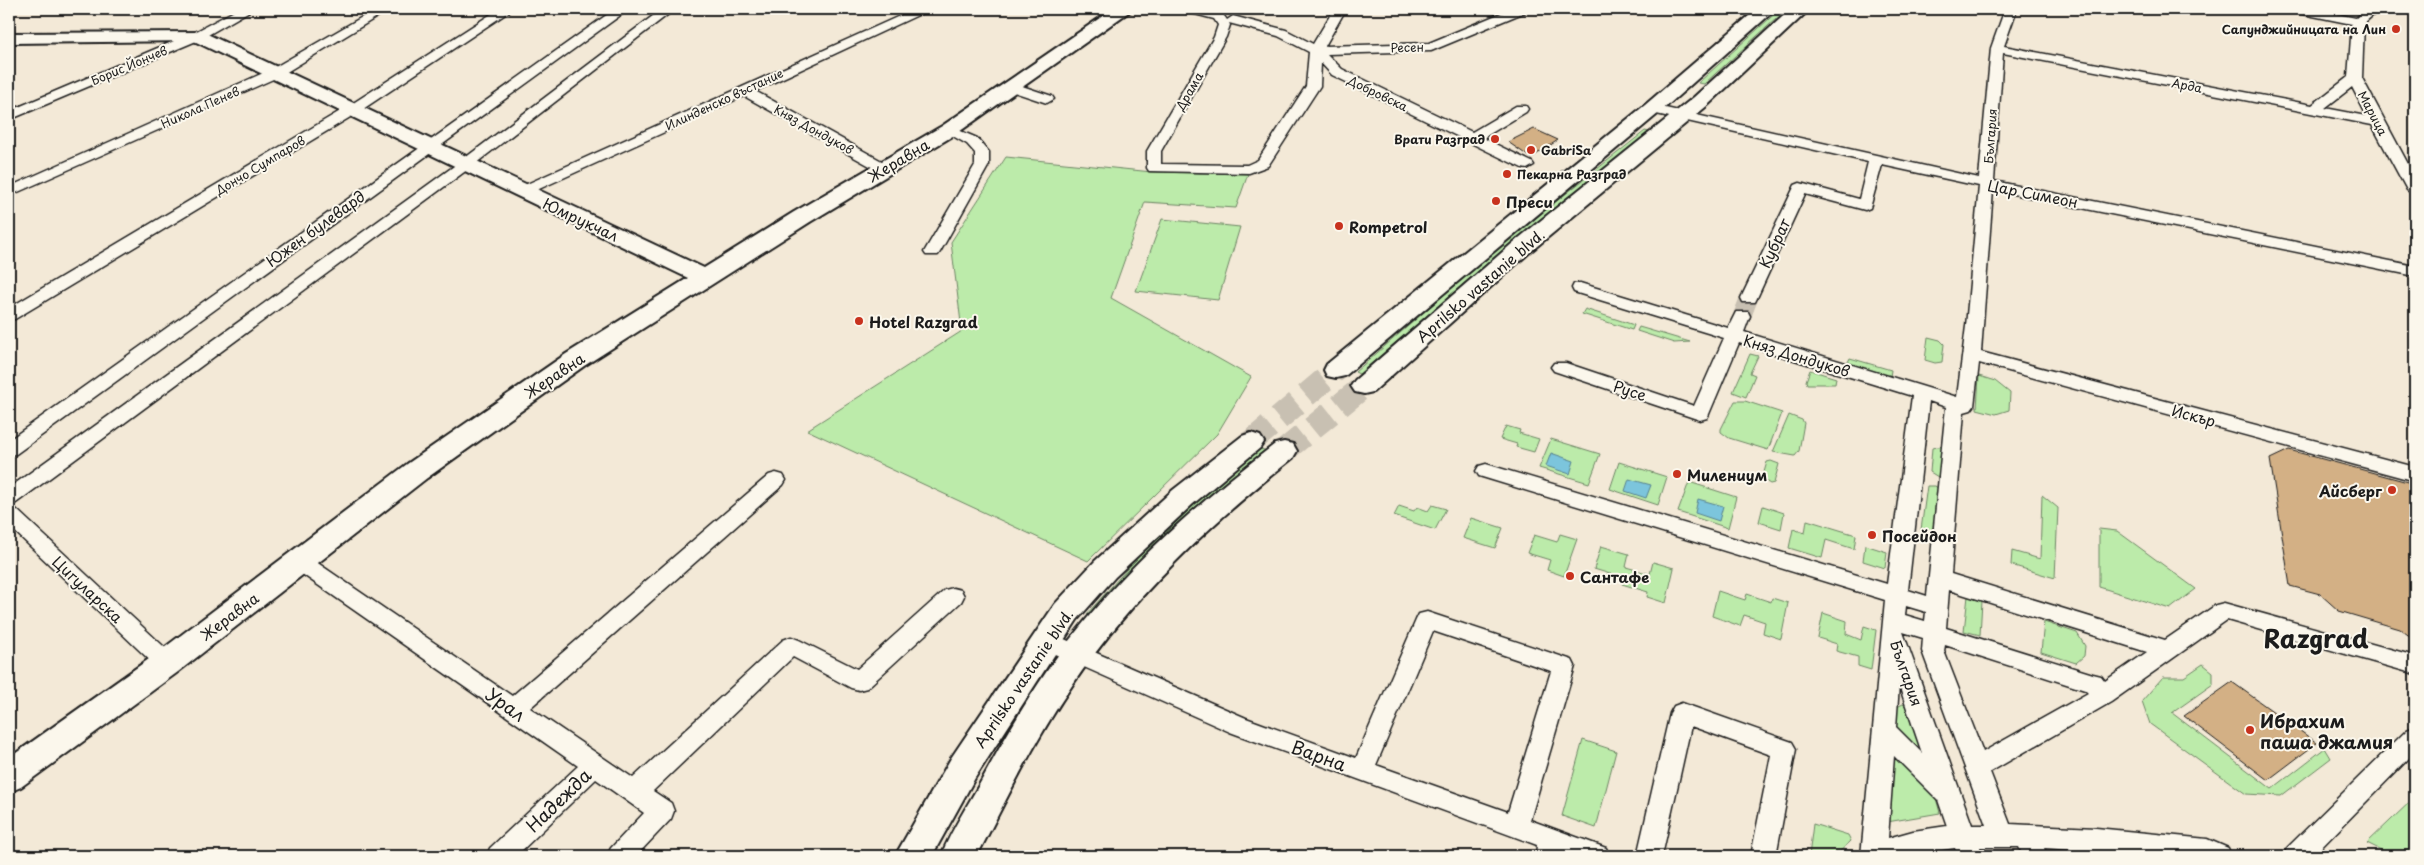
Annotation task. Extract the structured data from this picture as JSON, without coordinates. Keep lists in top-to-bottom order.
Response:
{
  "streets": {
    "street": [
      "Ресен",
      "Борис Йончев",
      "Арда",
      "Драма",
      "Добровска",
      "Илинденско въстание",
      "Никола Пенев",
      "Марица",
      "Княз Дондуков",
      "България",
      "Жеравна",
      "Дончо Сумпаров",
      "Цар Симеон",
      "Юмрукчал",
      "Южен булевард",
      "Кубрат",
      "Aprilsko vastanie blvd.",
      "Русе",
      "Искър",
      "Цигуларска",
      "Урал",
      "Варна",
      "Надежда"
    ]
  },
  "crossings": [
    ["Ресен", "Драма"],
    ["Ресен", "Добровска"],
    ["Арда", "Марица"],
    ["Арда", "България"],
    ["Драма", "Добровска"],
    ["Илинденско въстание", "Княз Дондуков"],
    ["Илинденско въстание", "Юмрукчал"],
    ["Княз Дондуков", "България"],
    ["Княз Дондуков", "Жеравна"],
    ["Княз Дондуков", "Русе"],
    ["България", "Цар Симеон"],
    ["България", "Искър"],
    ["Жеравна", "Юмрукчал"],
    ["Жеравна", "Цигуларска"],
    ["Жеравна", "Урал"],
    ["Цар Симеон", "Кубрат"],
    ["Цар Симеон", "Aprilsko vastanie blvd."],
    ["Юмрукчал", "Южен булевард"],
    ["Aprilsko vastanie blvd.", "Варна"],
    ["Урал", "Надежда"]
  ],
  "districts": ["Razgrad"],
  "places": [
    "Сапунджийницата на Лин",
    "Врати Разград",
    "GabriSa",
    "Пекарна Разград",
    "Преси",
    "Rompetrol",
    "Hotel Razgrad",
    "Милениум",
    "Айсберг",
    "Посейдон",
    "Сантафе",
    "Ибрахим паша джамия"
  ]
}
